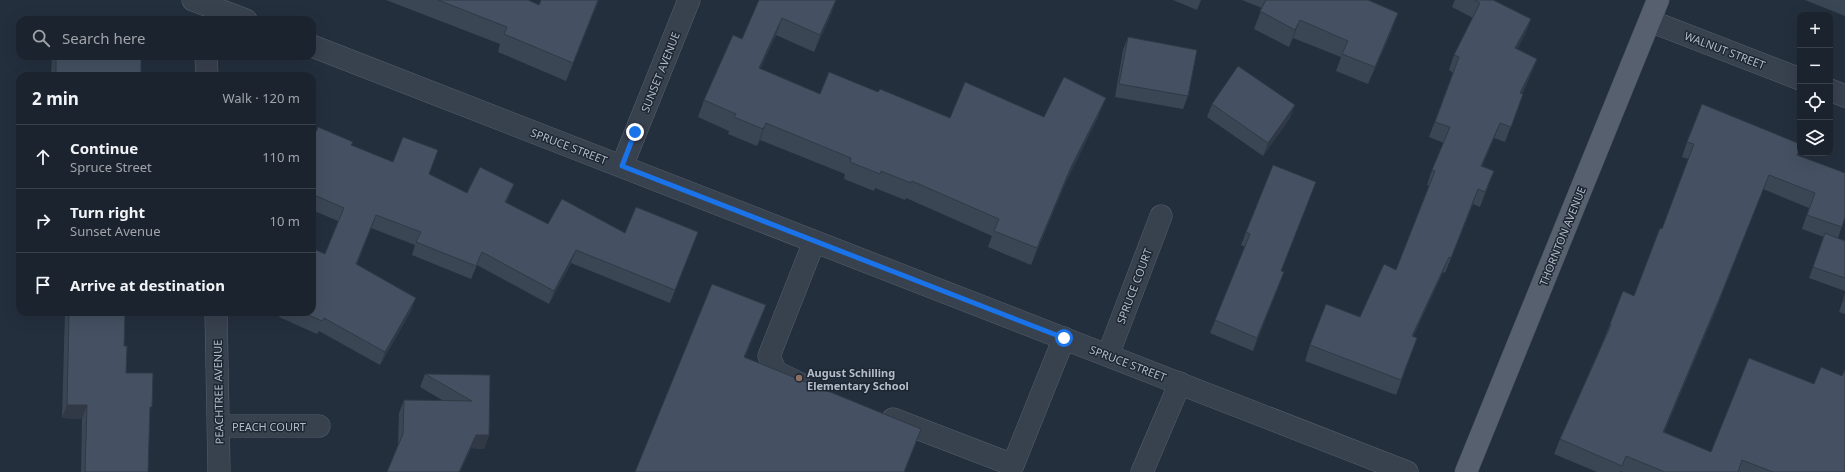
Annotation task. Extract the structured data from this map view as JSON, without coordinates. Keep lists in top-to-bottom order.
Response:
{
  "streets": {
    "main road": ["THORNTON AVENUE"],
    "street": [
      "WALNUT STREET",
      "SUNSET AVENUE",
      "SPRUCE STREET",
      "SPRUCE COURT",
      "PEACHTREE AVENUE",
      "PEACH COURT"
    ]
  },
  "crossings": [
    ["WALNUT STREET", "THORNTON AVENUE"],
    ["SUNSET AVENUE", "SPRUCE STREET"],
    ["SPRUCE STREET", "SPRUCE COURT"],
    ["PEACHTREE AVENUE", "PEACH COURT"]
  ],
  "places": ["August Schilling Elementary School"],
  "page": {
    "map_buttons": ["+", "−"],
    "search": "Search here",
    "heading": ["2 min", "Walk · 120 m"],
    "list": [
      ["Continue", "Spruce Street", "110 m"],
      ["Turn right", "Sunset Avenue", "10 m"],
      "Arrive at destination"
    ]
  }
}
